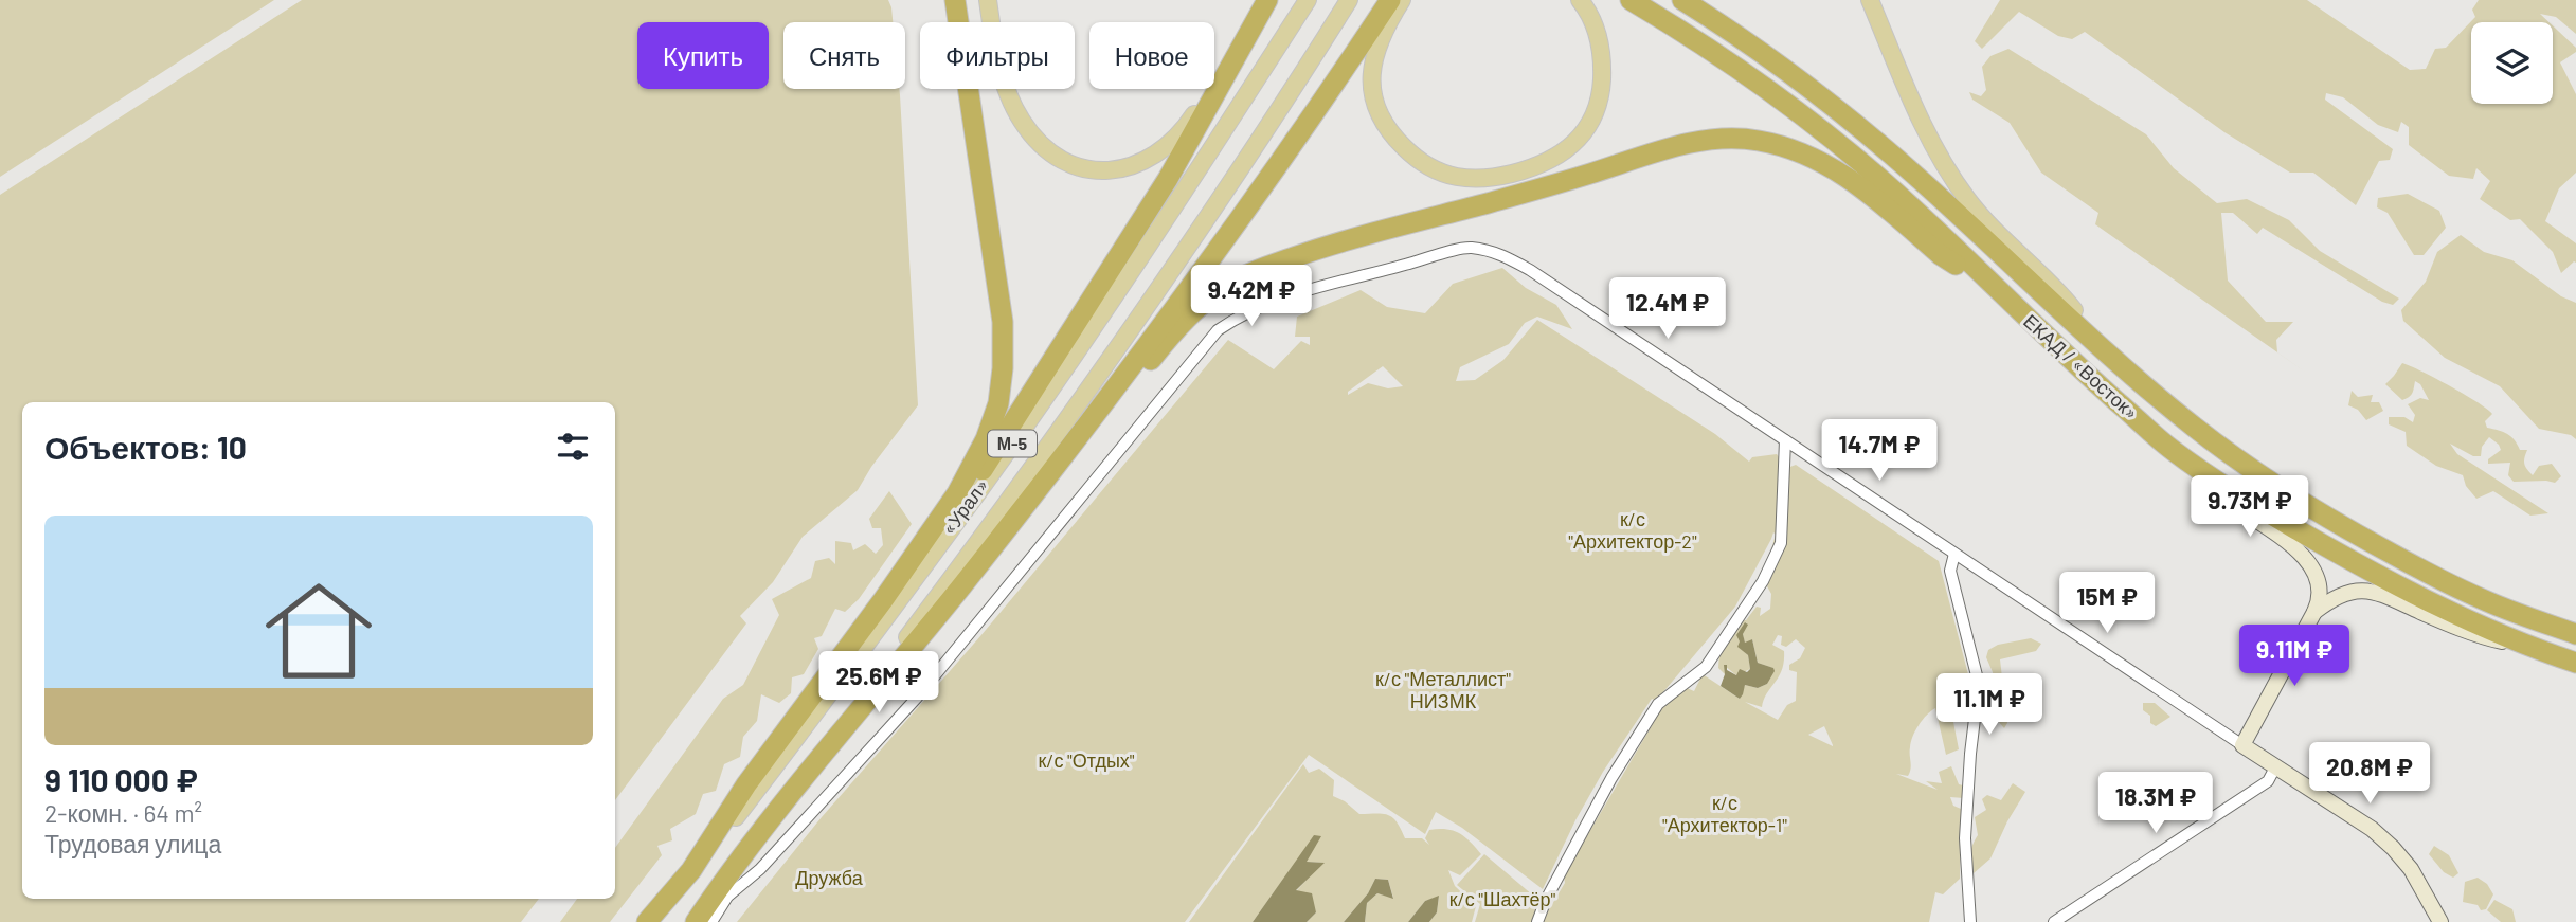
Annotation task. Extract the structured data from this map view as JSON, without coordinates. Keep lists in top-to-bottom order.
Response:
{
  "streets": {
    "highway": ["ЕКАД / «Восток»", "М-5", "«Урал»"]
  },
  "parks": [
    "к/с \"Архитектор-2\"",
    "к/с \"Металлист\" НИЗМК",
    "к/с \"Отдых\"",
    "к/с \"Архитектор-1\"",
    "Дружба",
    "к/с \"Шахтёр\""
  ],
  "page": {
    "chip": [
      "Купить",
      "Снять",
      "Фильтры",
      "Новое"
    ],
    "price": [
      "9.42M ₽",
      "12.4M ₽",
      "14.7M ₽",
      "9.73M ₽",
      "15M ₽",
      "9.11M ₽",
      "25.6M ₽",
      "11.1M ₽",
      "20.8M ₽",
      "18.3M ₽"
    ],
    "heading": "Объектов: 10",
    "list": [
      {
        "name": "9 110 000 ₽",
        "note": "2-комн. · 64 m² · Трудовая улица"
      }
    ]
  }
}
